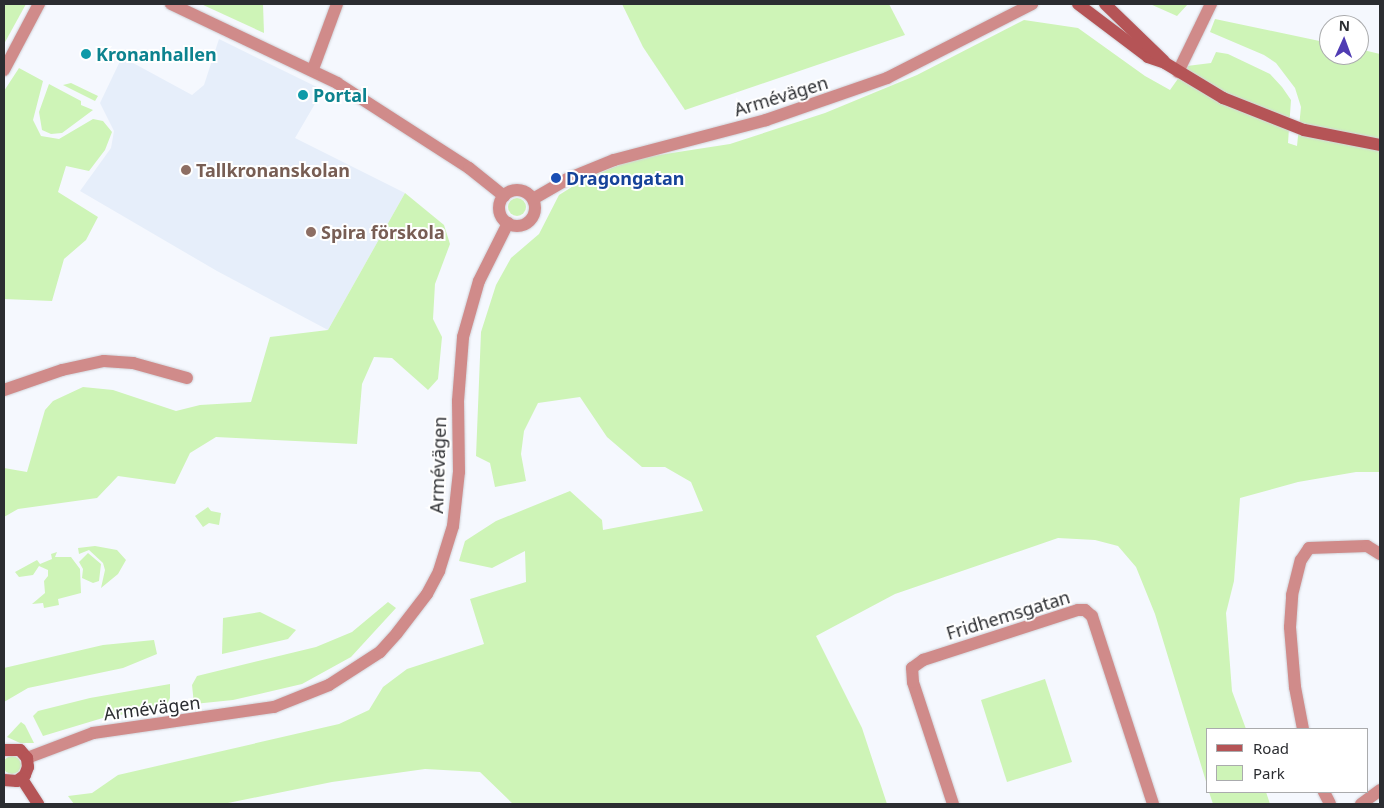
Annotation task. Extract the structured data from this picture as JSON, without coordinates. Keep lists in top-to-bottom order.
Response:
{
  "streets": {
    "street": ["Armévägen", "Fridhemsgatan"]
  },
  "places": [
    "Kronanhallen",
    "Portal",
    "Tallkronanskolan",
    "Dragongatan",
    "Spira förskola"
  ],
  "legend": ["Road", "Park"],
  "north": "top"
}
